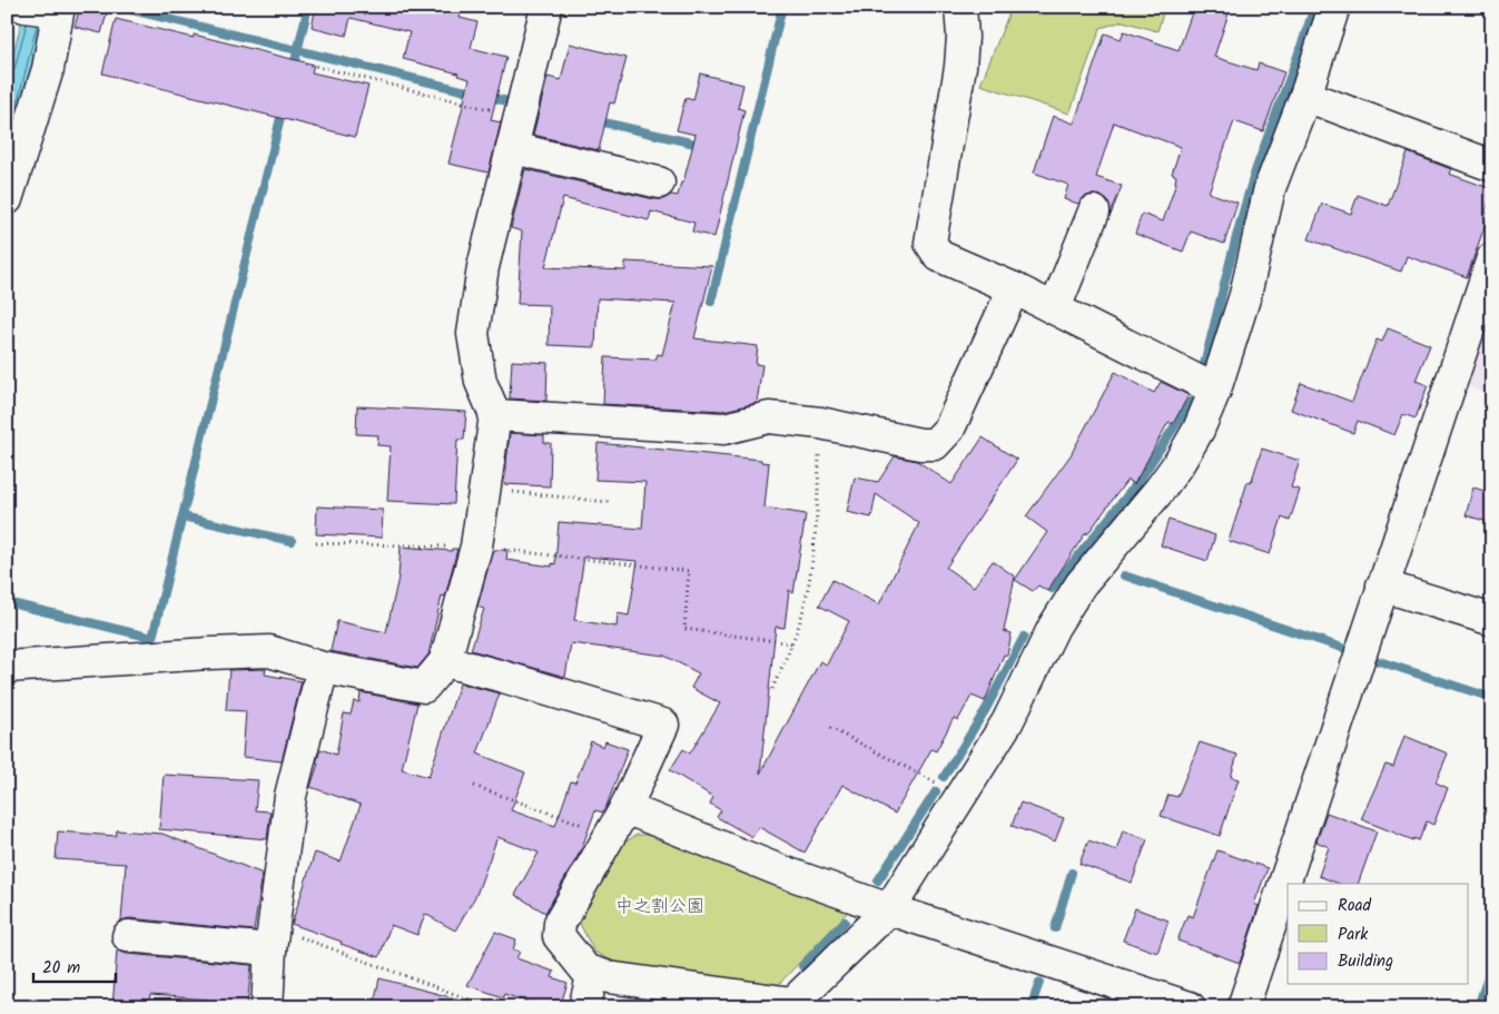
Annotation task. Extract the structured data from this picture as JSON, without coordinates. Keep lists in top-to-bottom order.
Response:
{
  "parks": ["中之割公園"],
  "legend": ["Road", "Park", "Building"],
  "scale_bar": "20 m"
}
